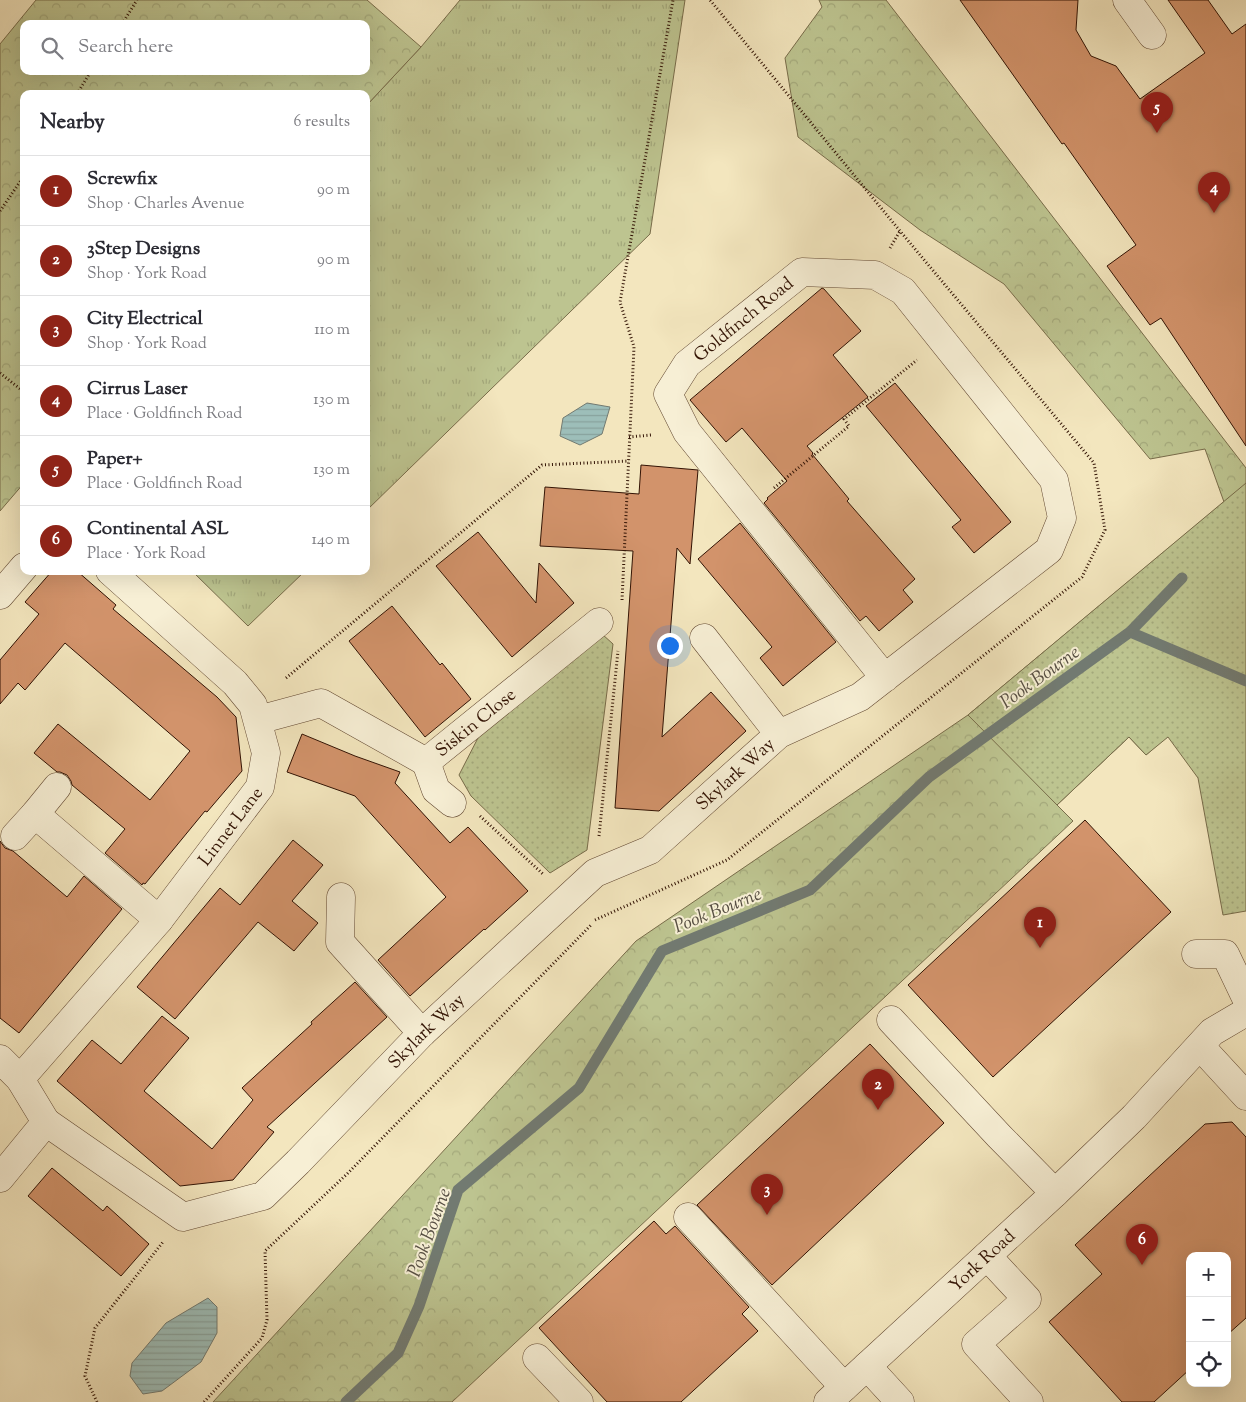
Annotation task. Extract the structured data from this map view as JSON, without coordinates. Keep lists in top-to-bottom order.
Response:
{
  "streets": {
    "street": [
      "Goldfinch Road",
      "Siskin Close",
      "Skylark Way",
      "Linnet Lane",
      "York Road"
    ]
  },
  "crossings": [
    ["Goldfinch Road", "Skylark Way"],
    ["Siskin Close", "Linnet Lane"]
  ],
  "water": ["Pook Bourne"],
  "page": {
    "search": "Search here",
    "heading": ["Nearby", "6 results"],
    "pins": [
      "5",
      "4",
      "1",
      "2",
      "3",
      "6"
    ],
    "list": [
      {
        "mark": "1",
        "name": "Screwfix",
        "note": "Shop · Charles Avenue",
        "value": "90 m"
      },
      {
        "mark": "2",
        "name": "3Step Designs",
        "note": "Shop · York Road",
        "value": "90 m"
      },
      {
        "mark": "3",
        "name": "City Electrical",
        "note": "Shop · York Road",
        "value": "110 m"
      },
      {
        "mark": "4",
        "name": "Cirrus Laser",
        "note": "Place · Goldfinch Road",
        "value": "130 m"
      },
      {
        "mark": "5",
        "name": "Paper+",
        "note": "Place · Goldfinch Road",
        "value": "130 m"
      },
      {
        "mark": "6",
        "name": "Continental ASL",
        "note": "Place · York Road",
        "value": "140 m"
      }
    ],
    "map_buttons": ["+", "−"]
  }
}
